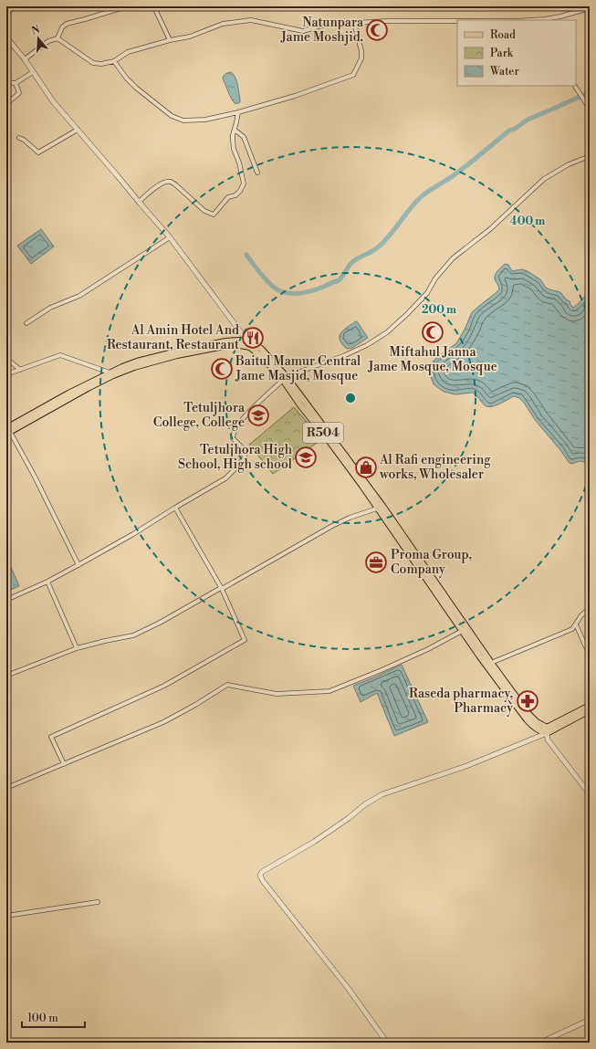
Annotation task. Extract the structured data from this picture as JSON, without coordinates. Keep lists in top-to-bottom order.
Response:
{
  "streets": {
    "main road": ["R504"]
  },
  "places": {
    "mosque": ["Natunpara Jame Moshjid.", "Miftahul Janna Jame Mosque, Mosque", "Baitul Mamur Central Jame Masjid, Mosque"],
    "restaurant": ["Al Amin Hotel And Restaurant, Restaurant"],
    "school or university": ["Tetuljhora College, College", "Tetuljhora High School, High school"],
    "shop": ["Al Rafi engineering works, Wholesaler"],
    "office": ["Proma Group, Company"],
    "pharmacy": ["Raseda pharmacy, Pharmacy"]
  },
  "legend": ["Road", "Park", "Water"],
  "scale_bar": "100 m",
  "north": "top",
  "rings": ["400 m", "200 m"]
}
